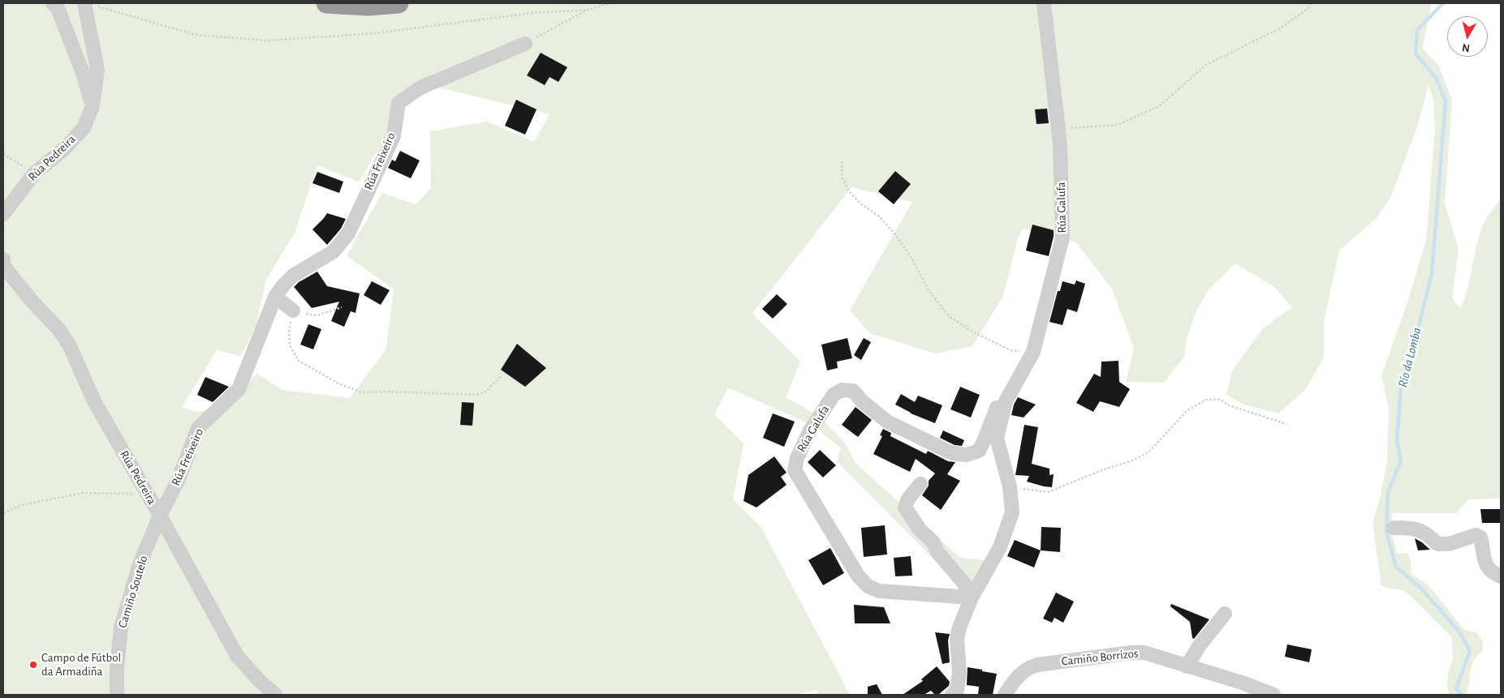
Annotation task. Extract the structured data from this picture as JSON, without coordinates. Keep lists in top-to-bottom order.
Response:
{
  "streets": {
    "street": [
      "Rúa Pedreira",
      "Rúa Freixeiro",
      "Rúa Galufa",
      "Camiño Soutelo",
      "Camiño Borrizos"
    ]
  },
  "crossings": [
    ["Rúa Pedreira", "Rúa Freixeiro"],
    ["Rúa Pedreira", "Camiño Soutelo"],
    ["Rúa Freixeiro", "Camiño Soutelo"]
  ],
  "water": ["Río da Lomba"],
  "places": ["Campo de Fútbol da Armadiña"],
  "north": "bottom"
}
